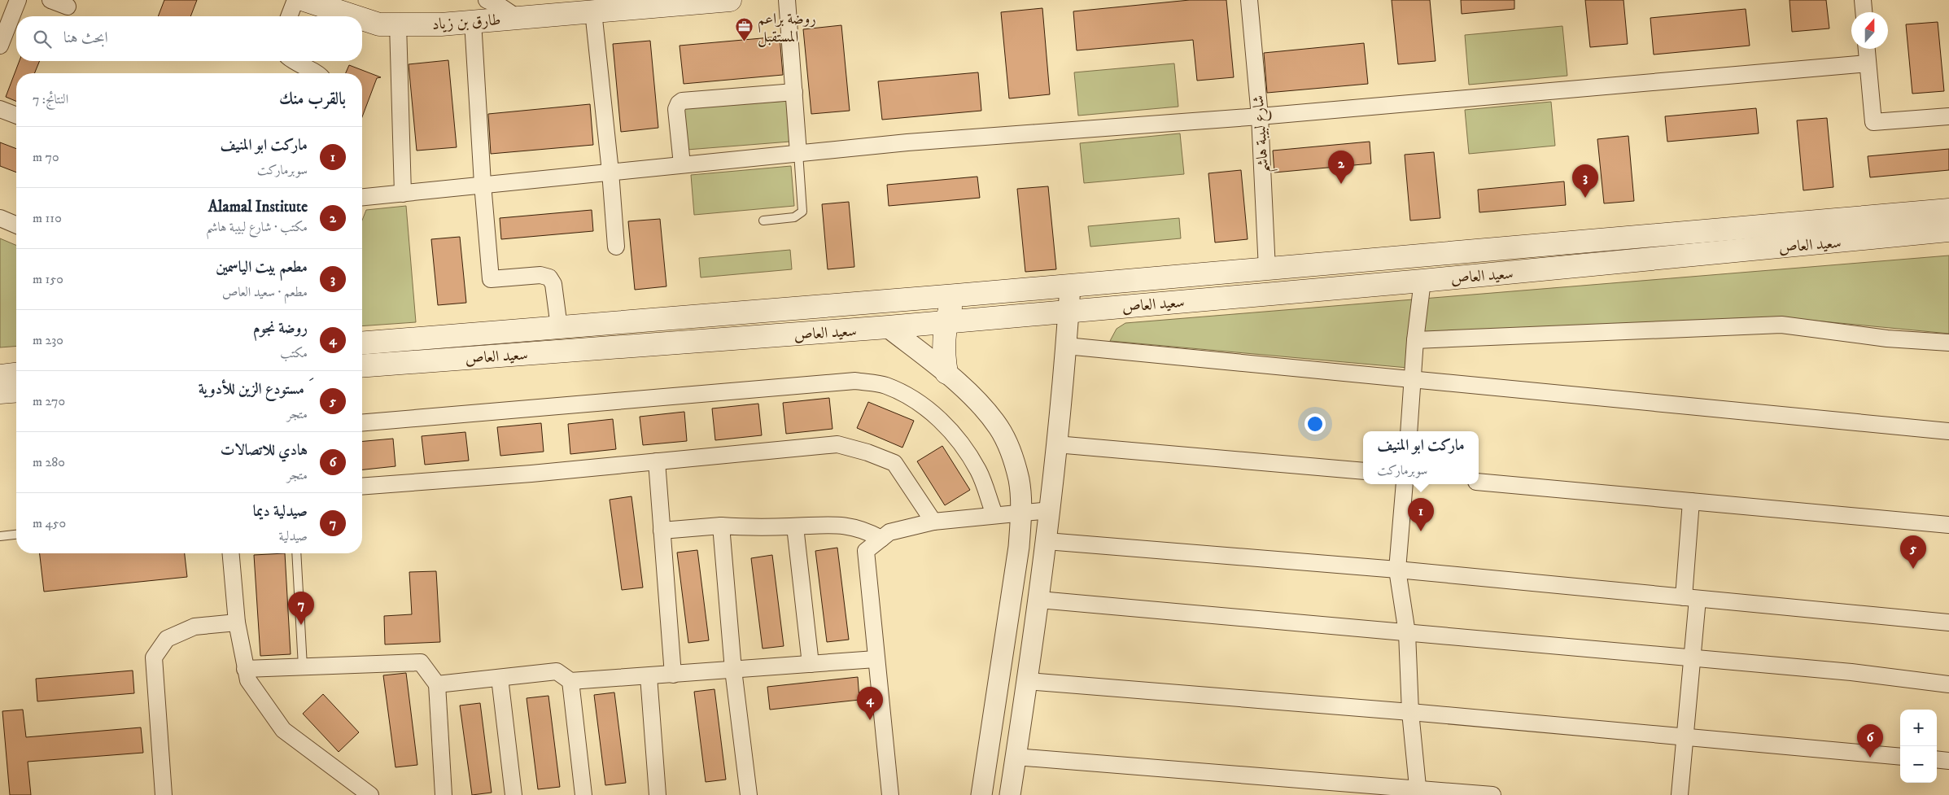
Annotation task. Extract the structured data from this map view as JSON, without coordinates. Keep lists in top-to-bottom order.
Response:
{
  "streets": {
    "main road": ["طارق بن زياد", "سعيد العاص"],
    "street": ["شارع لبيبة هاشم"]
  },
  "places": {
    "office": ["روضة براعم المستقبل"]
  },
  "north": "top",
  "page": {
    "search": "ابحث هنا",
    "heading": ["بالقرب منك", "النتائج: 7"],
    "list": [
      {
        "mark": "1",
        "name": "ماركت ابو المنيف",
        "note": "سوبرماركت",
        "value": "70 m"
      },
      {
        "mark": "2",
        "name": "Alamal Institute",
        "note": "مكتب · شارع لبيبة هاشم",
        "value": "110 m"
      },
      {
        "mark": "3",
        "name": "مطعم بيت الياسمين",
        "note": "مطعم · سعيد العاص",
        "value": "150 m"
      },
      {
        "mark": "4",
        "name": "روضة نجوم",
        "note": "مكتب",
        "value": "230 m"
      },
      {
        "mark": "5",
        "name": "َ مستودع الزين للأدوية",
        "note": "متجر",
        "value": "270 m"
      },
      {
        "mark": "6",
        "name": "هادي للاتصالات",
        "note": "متجر",
        "value": "280 m"
      },
      {
        "mark": "7",
        "name": "صيدلية ديما",
        "note": "صيدلية",
        "value": "450 m"
      }
    ],
    "pins": [
      "2",
      "3",
      "1",
      "5",
      "7",
      "4",
      "6"
    ],
    "popup": ["ماركت ابو المنيف", "سوبرماركت"],
    "map_buttons": ["+", "−"]
  }
}
